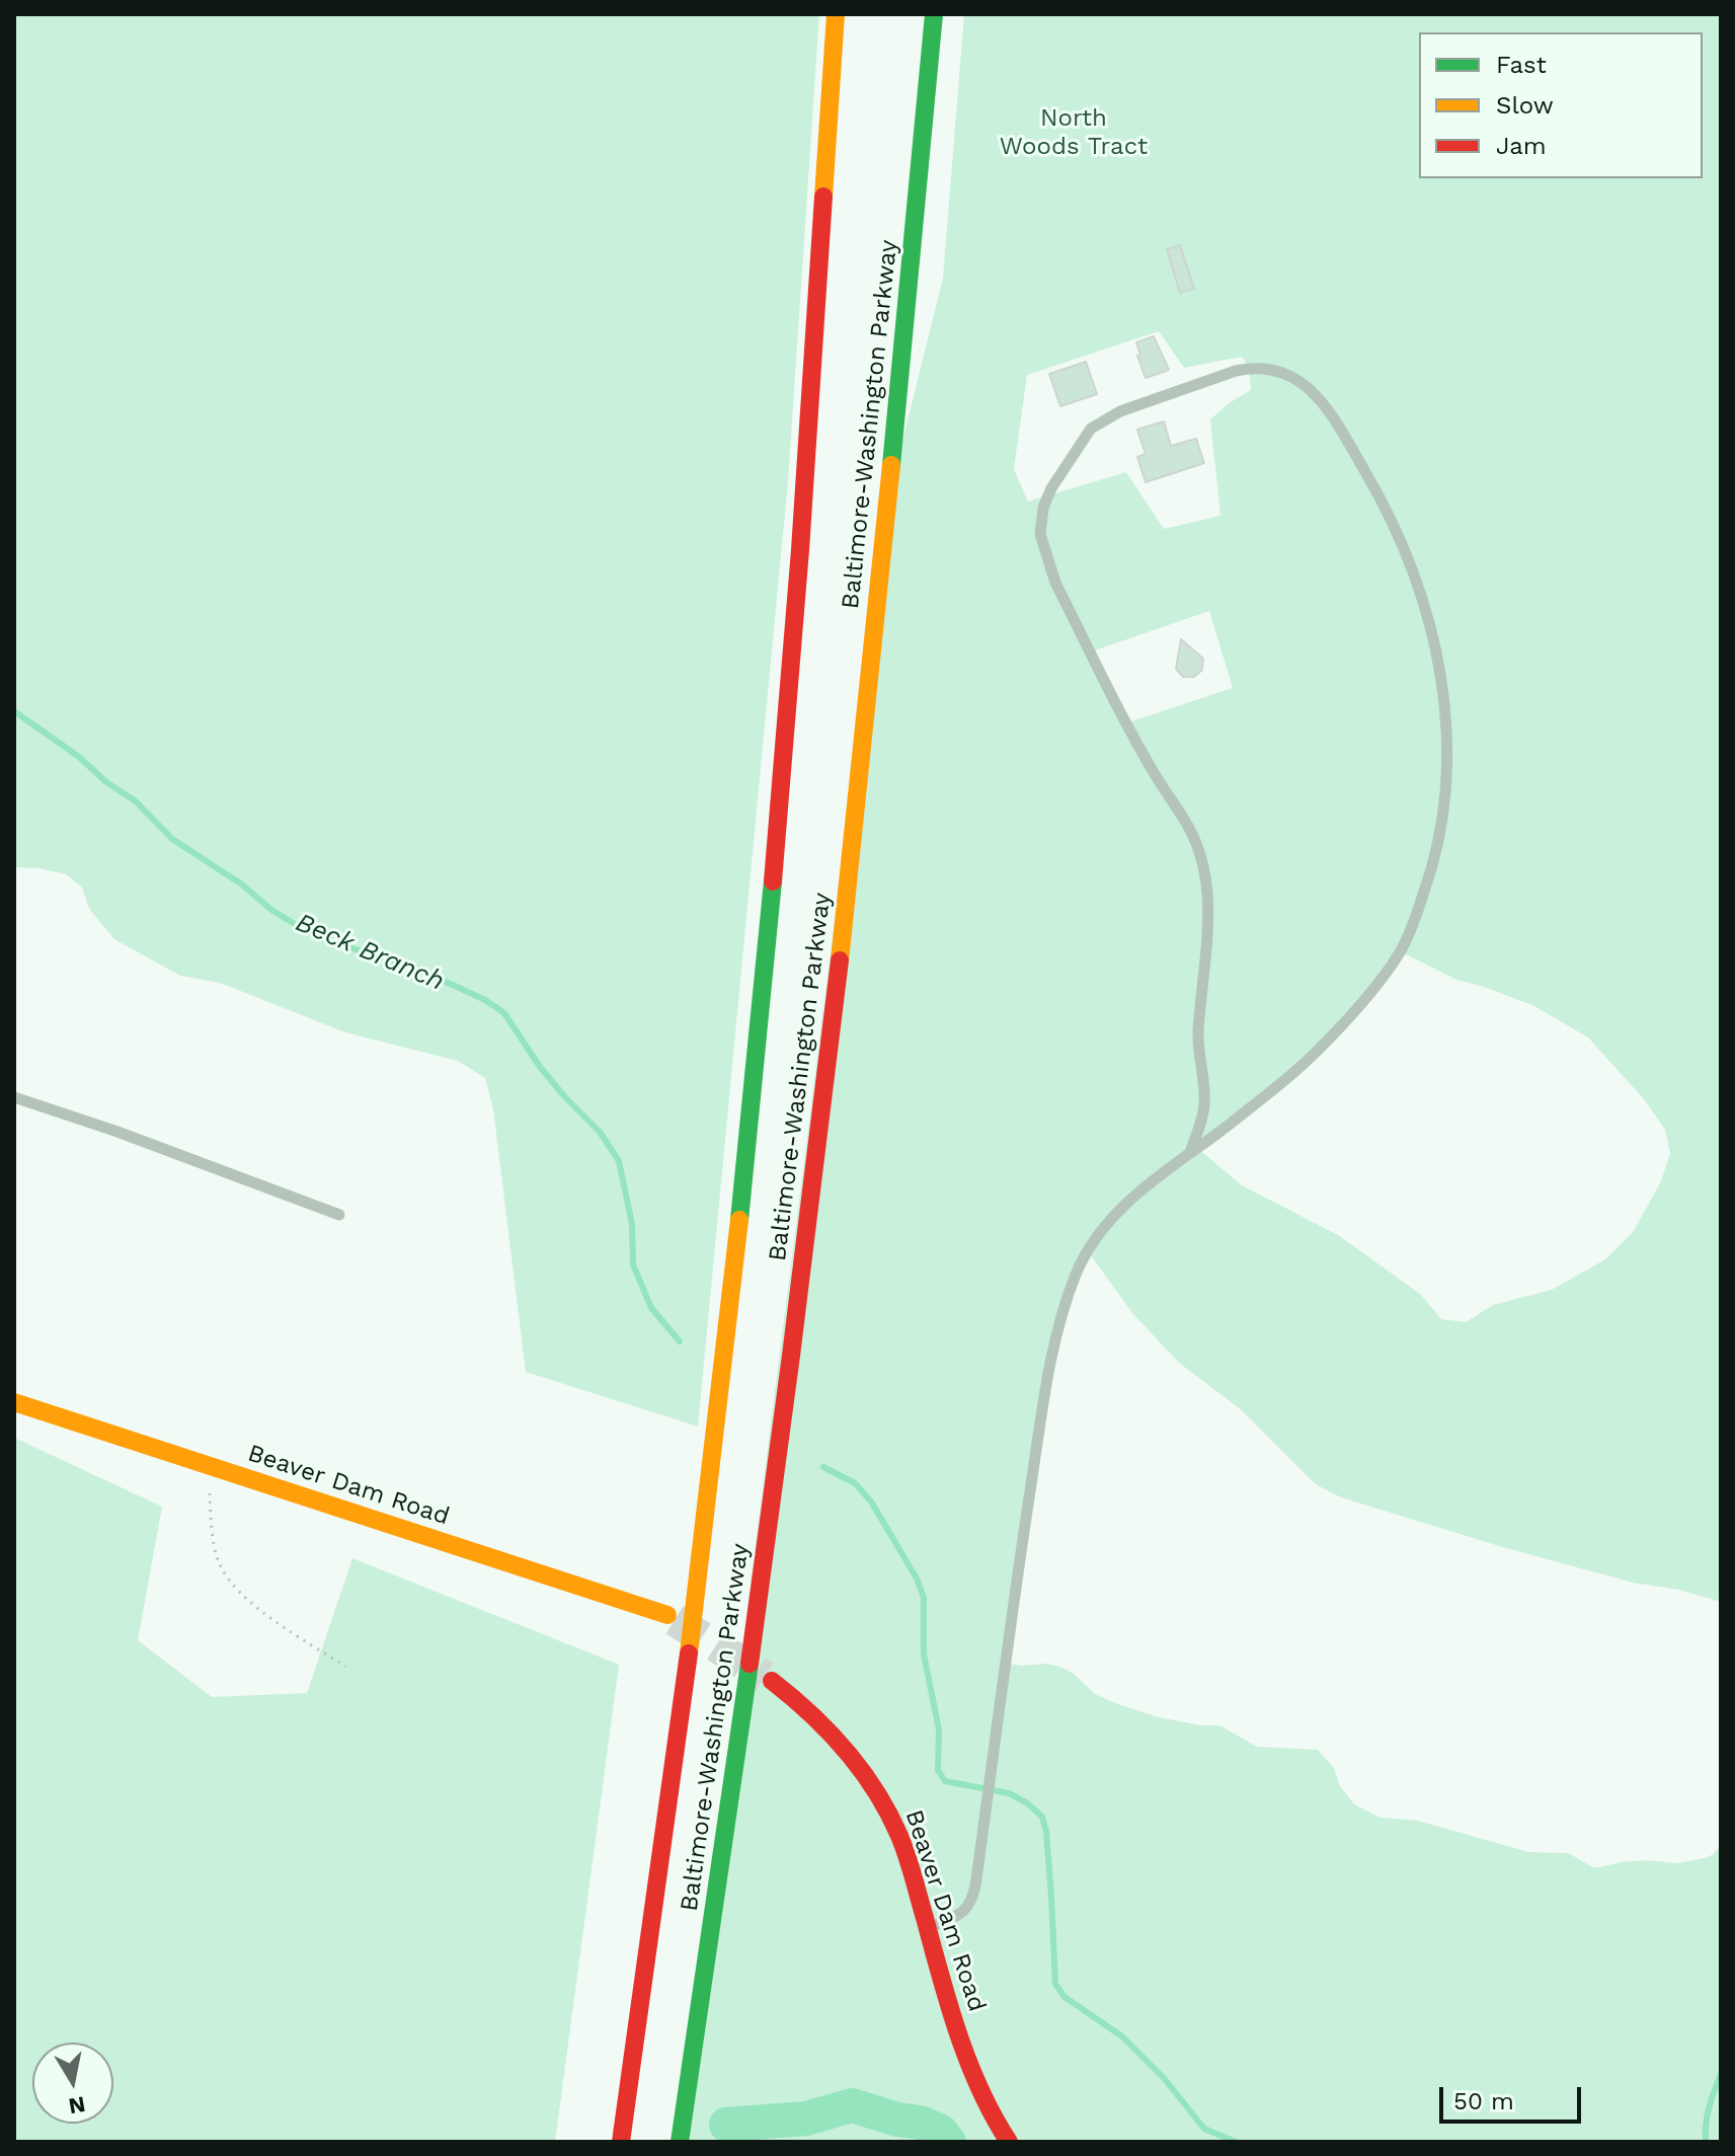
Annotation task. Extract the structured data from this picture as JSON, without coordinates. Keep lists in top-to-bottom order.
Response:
{
  "streets": {
    "main road": ["Baltimore-Washington Parkway", "Beaver Dam Road"]
  },
  "water": ["Beck Branch"],
  "parks": ["North Woods Tract"],
  "legend": ["Fast", "Slow", "Jam"],
  "scale_bar": "50 m",
  "north": "bottom"
}
